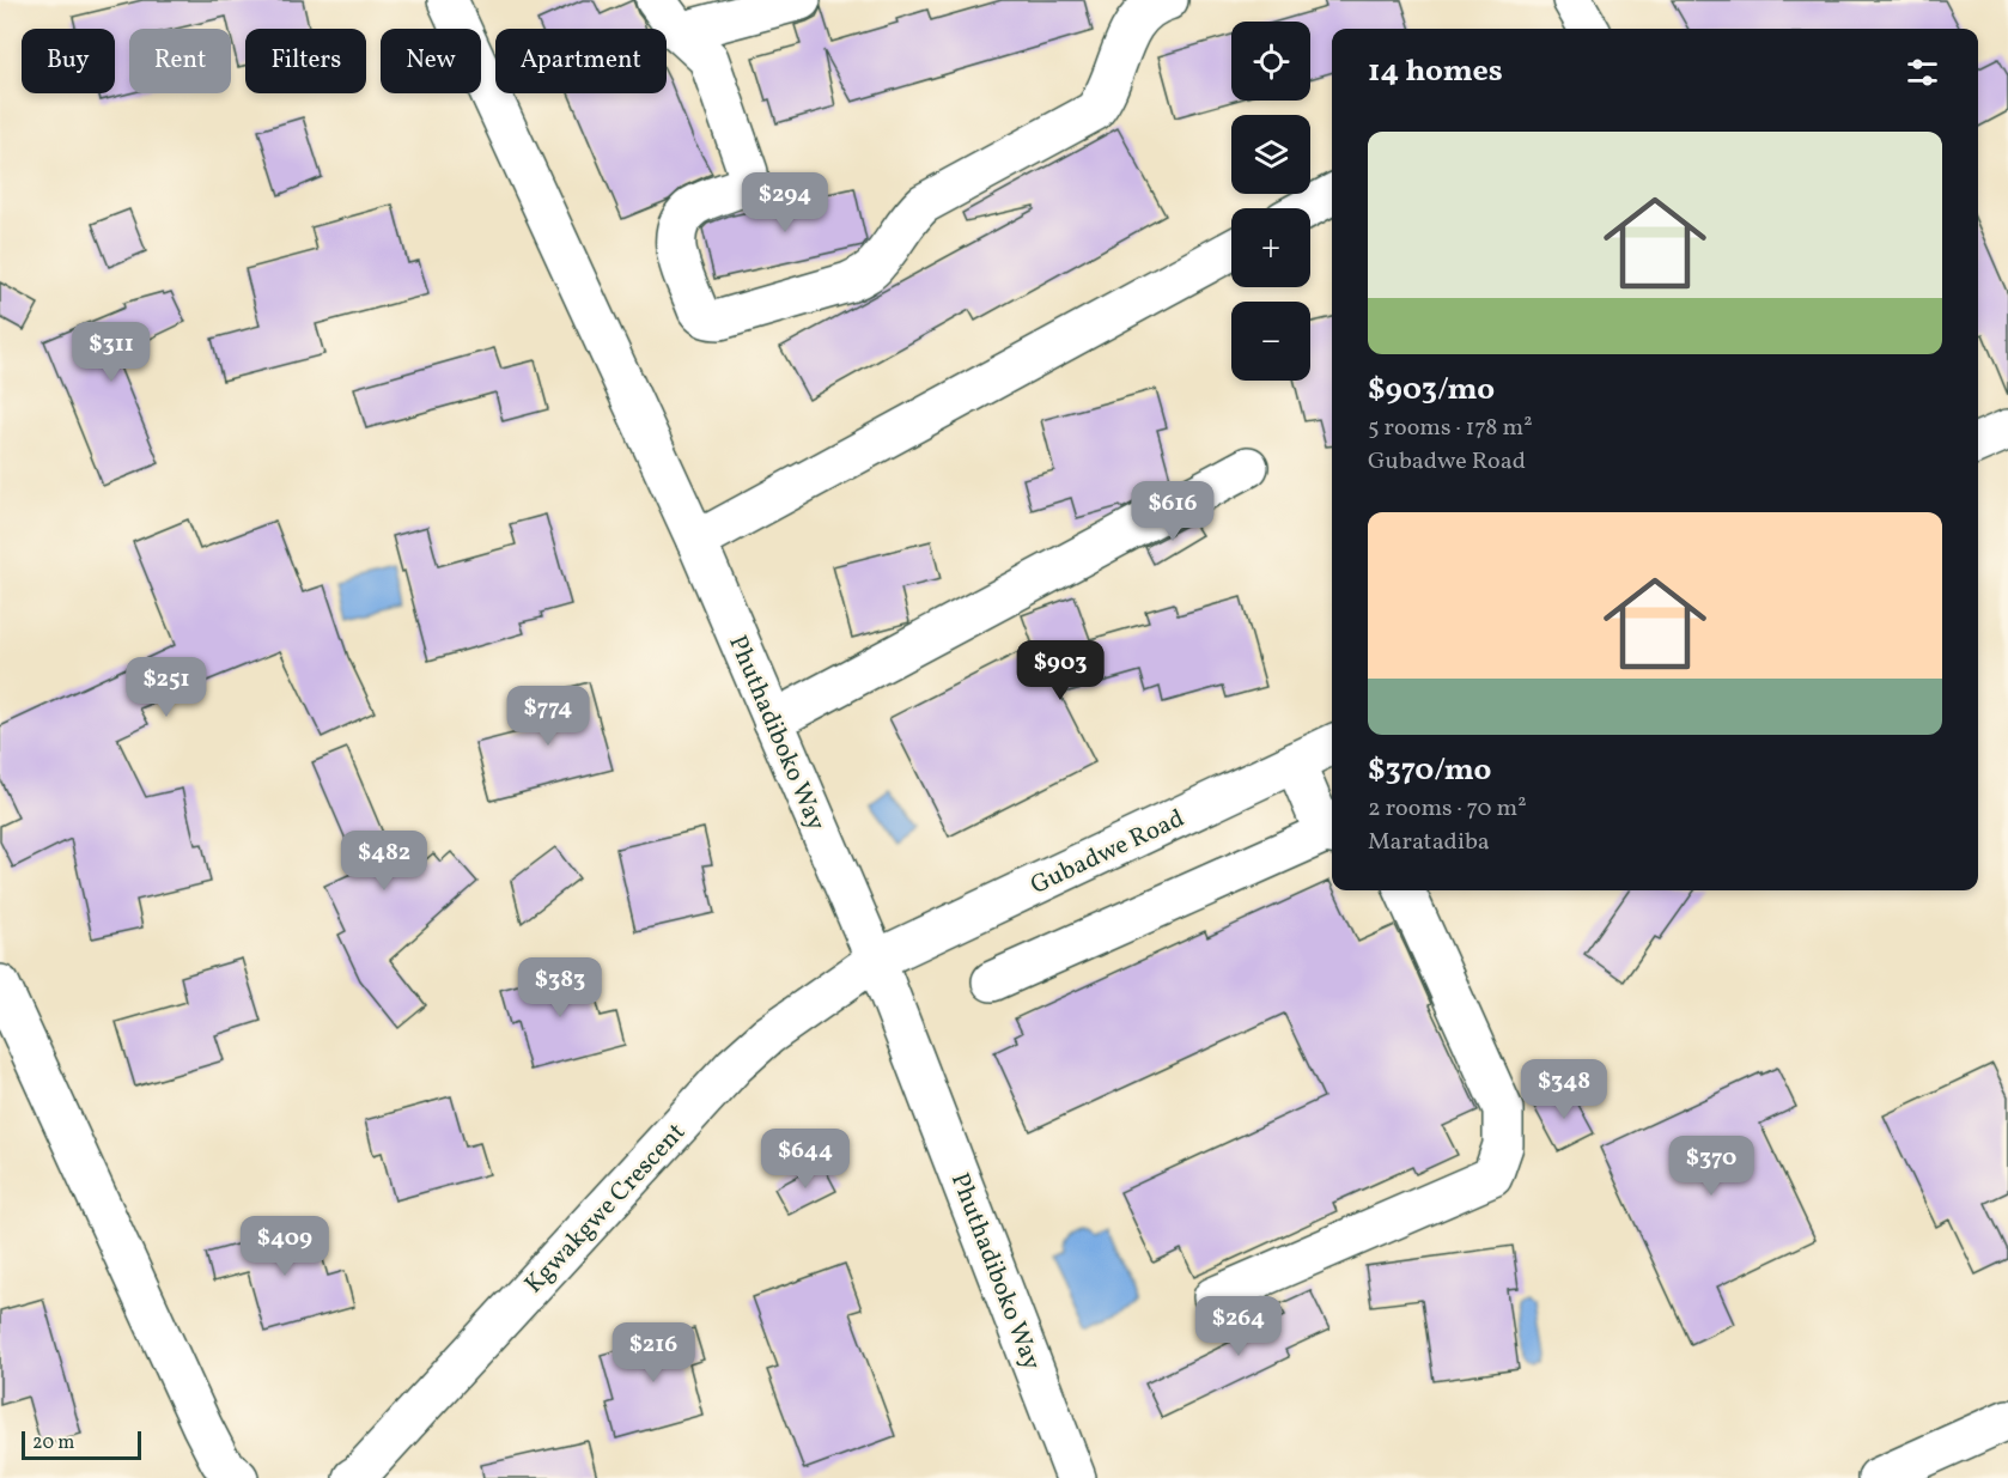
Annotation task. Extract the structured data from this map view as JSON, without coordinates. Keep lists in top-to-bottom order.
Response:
{
  "streets": {
    "street": ["Phuthadiboko Way", "Gubadwe Road", "Kgwakgwe Crescent"]
  },
  "crossings": [
    ["Phuthadiboko Way", "Gubadwe Road"],
    ["Phuthadiboko Way", "Kgwakgwe Crescent"],
    ["Gubadwe Road", "Kgwakgwe Crescent"]
  ],
  "scale_bar": "20 m",
  "page": {
    "map_buttons": ["+", "−"],
    "chip": [
      "Buy",
      "Rent",
      "Filters",
      "New",
      "Apartment"
    ],
    "heading": "14 homes",
    "list": [
      {
        "name": "$903/mo",
        "note": "5 rooms · 178 m² · Gubadwe Road"
      },
      {
        "name": "$370/mo",
        "note": "2 rooms · 70 m² · Maratadiba"
      }
    ],
    "price": [
      "$294",
      "$311",
      "$616",
      "$903",
      "$251",
      "$774",
      "$482",
      "$383",
      "$348",
      "$644",
      "$370",
      "$409",
      "$264",
      "$216"
    ],
    "scale": "20 m"
  }
}
